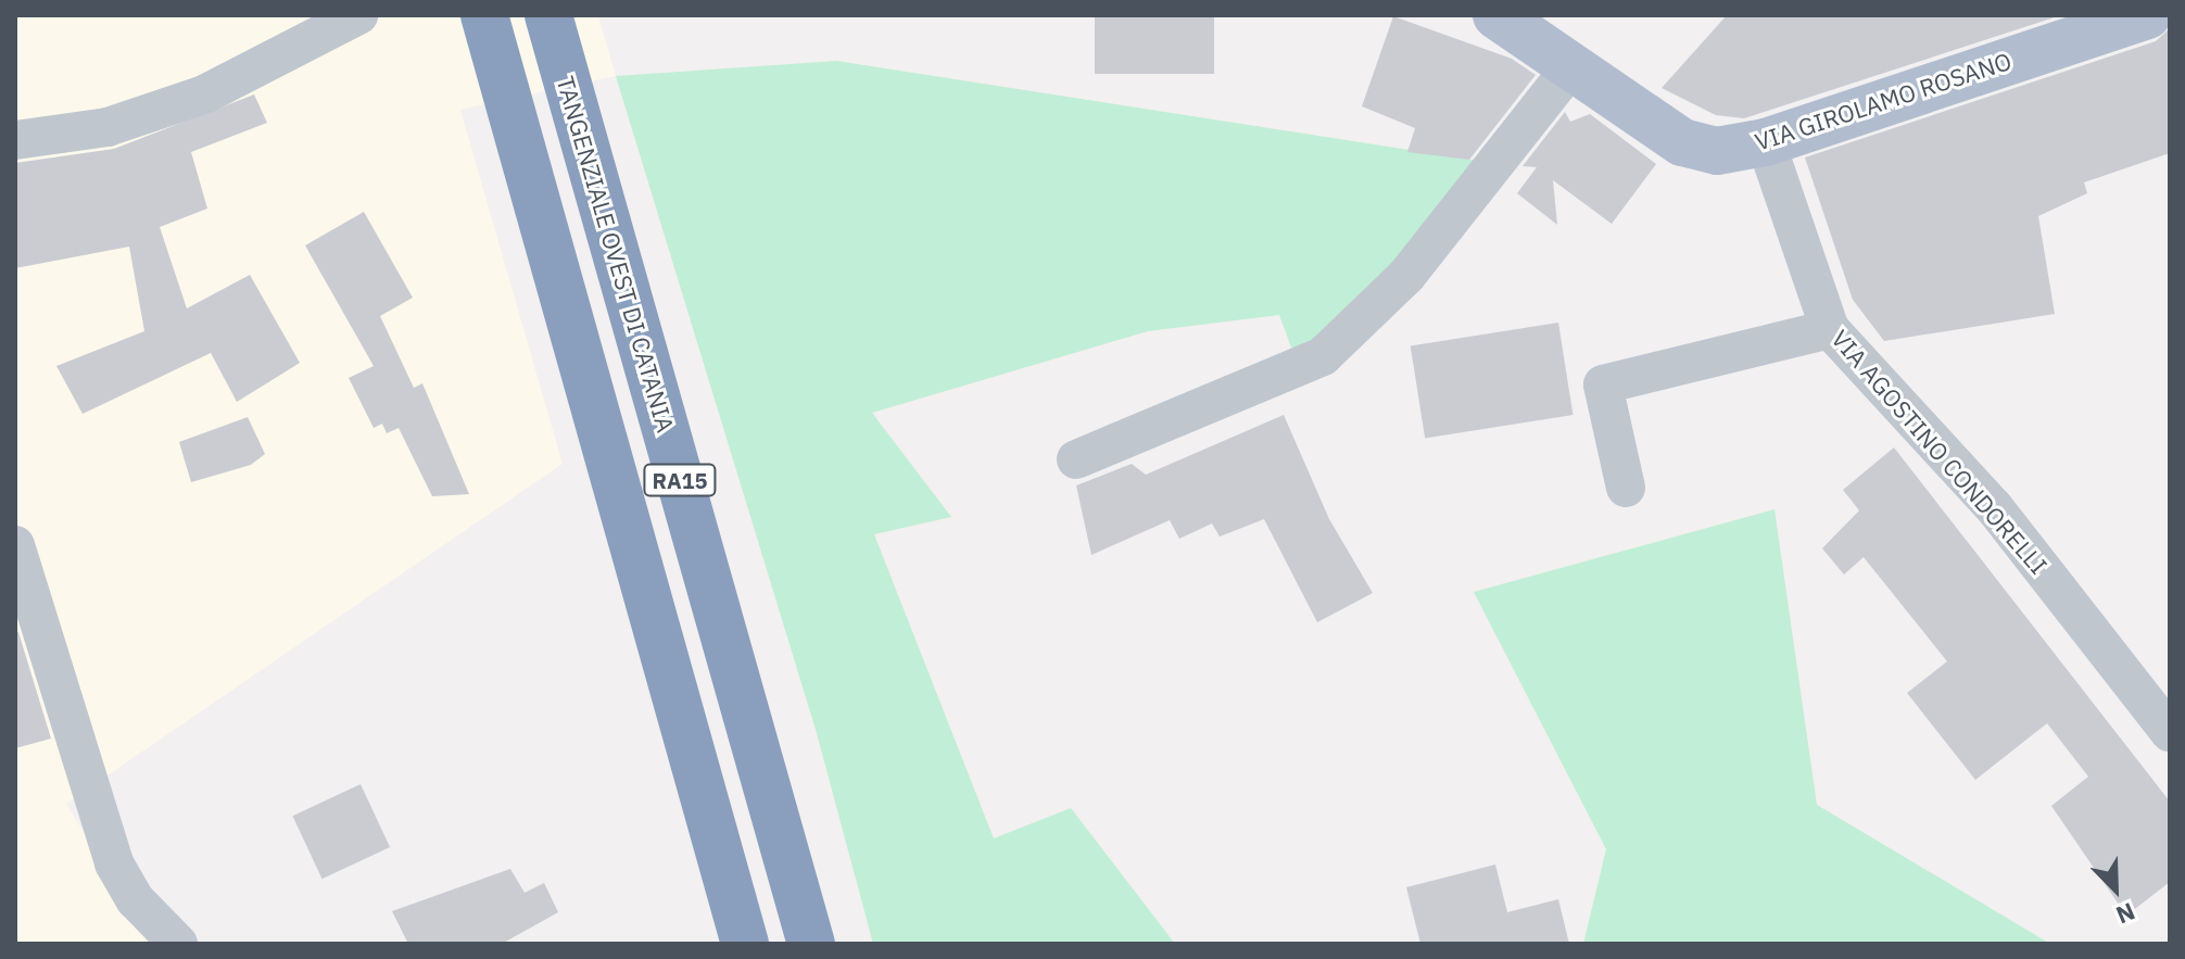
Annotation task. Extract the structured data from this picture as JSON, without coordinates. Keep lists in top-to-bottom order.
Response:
{
  "streets": {
    "highway": ["TANGENZIALE OVEST DI CATANIA", "RA15"],
    "main road": ["VIA GIROLAMO ROSANO"],
    "street": ["VIA AGOSTINO CONDORELLI"]
  },
  "crossings": [
    ["VIA GIROLAMO ROSANO", "VIA AGOSTINO CONDORELLI"]
  ],
  "north": "bottom right"
}
